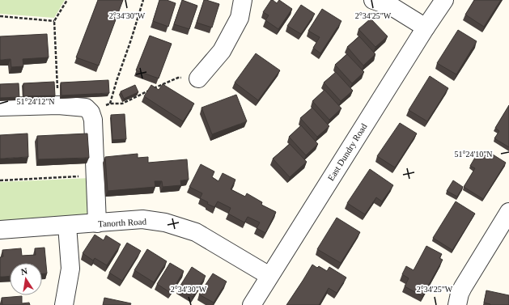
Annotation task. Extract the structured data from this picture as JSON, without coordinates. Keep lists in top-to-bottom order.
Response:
{
  "streets": {
    "street": ["East Dundry Road", "Tanorth Road"]
  },
  "crossings": [
    ["East Dundry Road", "Tanorth Road"]
  ],
  "north": "top",
  "coordinates": [
    "2°34'30\"W",
    "2°34'25\"W",
    "51°24'12\"N",
    "51°24'10\"N"
  ]
}
